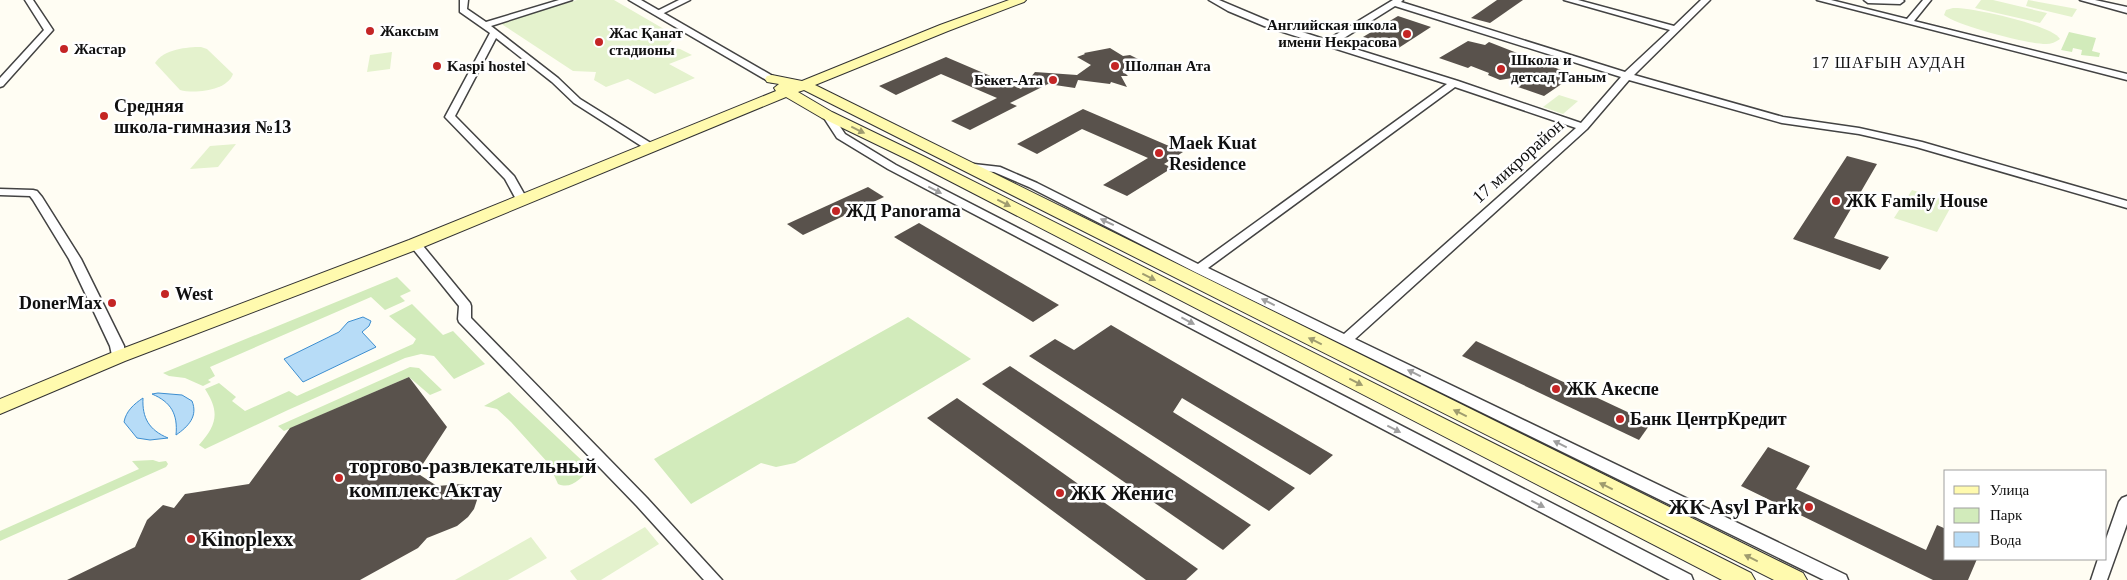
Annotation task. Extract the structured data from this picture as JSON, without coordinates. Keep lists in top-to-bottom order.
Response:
{
  "streets": {
    "street": ["17 микрорайон"]
  },
  "districts": ["17 ШАҒЫН АУДАН"],
  "places": [
    "Жаксым",
    "Английская школа имени Некрасова",
    "Жас Қанат стадионы",
    "Жастар",
    "Kaspi hostel",
    "Шолпан Ата",
    "Школа и детсад Таным",
    "Бекет-Ата",
    "Средняя школа-гимназия №13",
    "Maek Kuat Residence",
    "ЖК Family House",
    "ЖД Panorama",
    "West",
    "DonerMax",
    "ЖК Акеспе",
    "Банк ЦентрКредит",
    "торгово-развлекательный комплекс Актау",
    "ЖК Женис",
    "ЖК Asyl Park",
    "Kinoplexx"
  ],
  "legend": ["Улица", "Парк", "Вода"]
}
